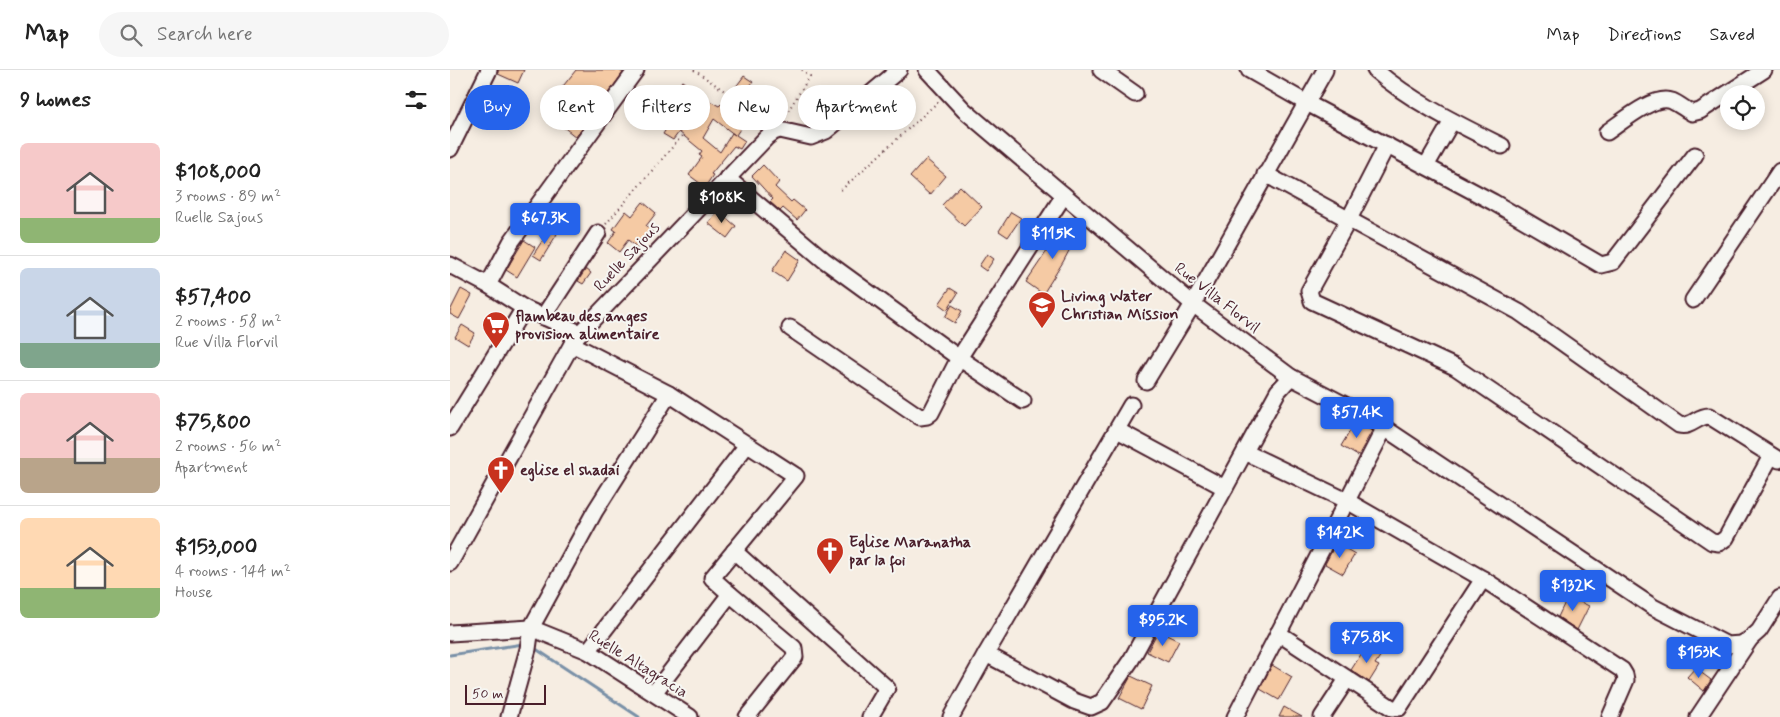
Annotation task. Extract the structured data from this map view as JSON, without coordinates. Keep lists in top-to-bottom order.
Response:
{
  "streets": {
    "street": ["Ruelle Sajous", "Rue Villa Florvil", "Ruelle Altagracia"]
  },
  "places": {
    "school or university": ["Living Water Christian Mission"],
    "supermarket": ["flambeau des anges provision alimentaire"],
    "church": ["eglise el shadai", "Eglise Maranatha par la foi"]
  },
  "scale_bar": "50 m",
  "page": {
    "header": "Map",
    "search": "Search here",
    "nav": ["Map", "Directions", "Saved"],
    "heading": "9 homes",
    "chip": [
      "Buy",
      "Rent",
      "Filters",
      "New",
      "Apartment"
    ],
    "list": [
      {
        "name": "$108,000",
        "note": "3 rooms · 89 m² · Ruelle Sajous"
      },
      {
        "name": "$57,400",
        "note": "2 rooms · 58 m² · Rue Villa Florvil"
      },
      {
        "name": "$75,800",
        "note": "2 rooms · 56 m² · Apartment"
      },
      {
        "name": "$153,000",
        "note": "4 rooms · 144 m² · House"
      }
    ],
    "price": [
      "$108K",
      "$67.3K",
      "$115K",
      "$57.4K",
      "$142K",
      "$132K",
      "$95.2K",
      "$75.8K",
      "$153K"
    ],
    "scale": "50 m"
  }
}
